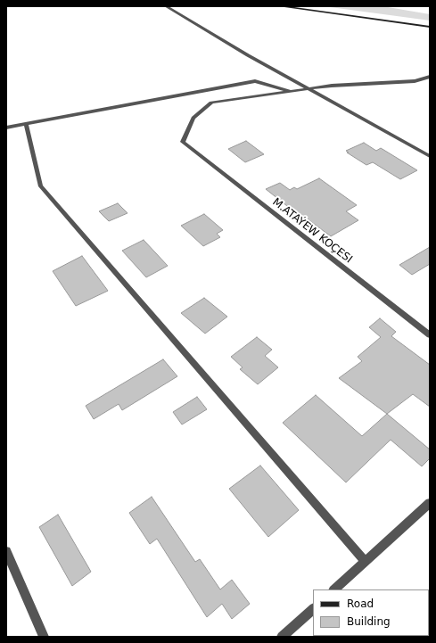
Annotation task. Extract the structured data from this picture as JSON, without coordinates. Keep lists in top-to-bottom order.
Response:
{
  "streets": {
    "street": ["M.ATAÝEW KOÇESI"]
  },
  "legend": ["Road", "Building"]
}
